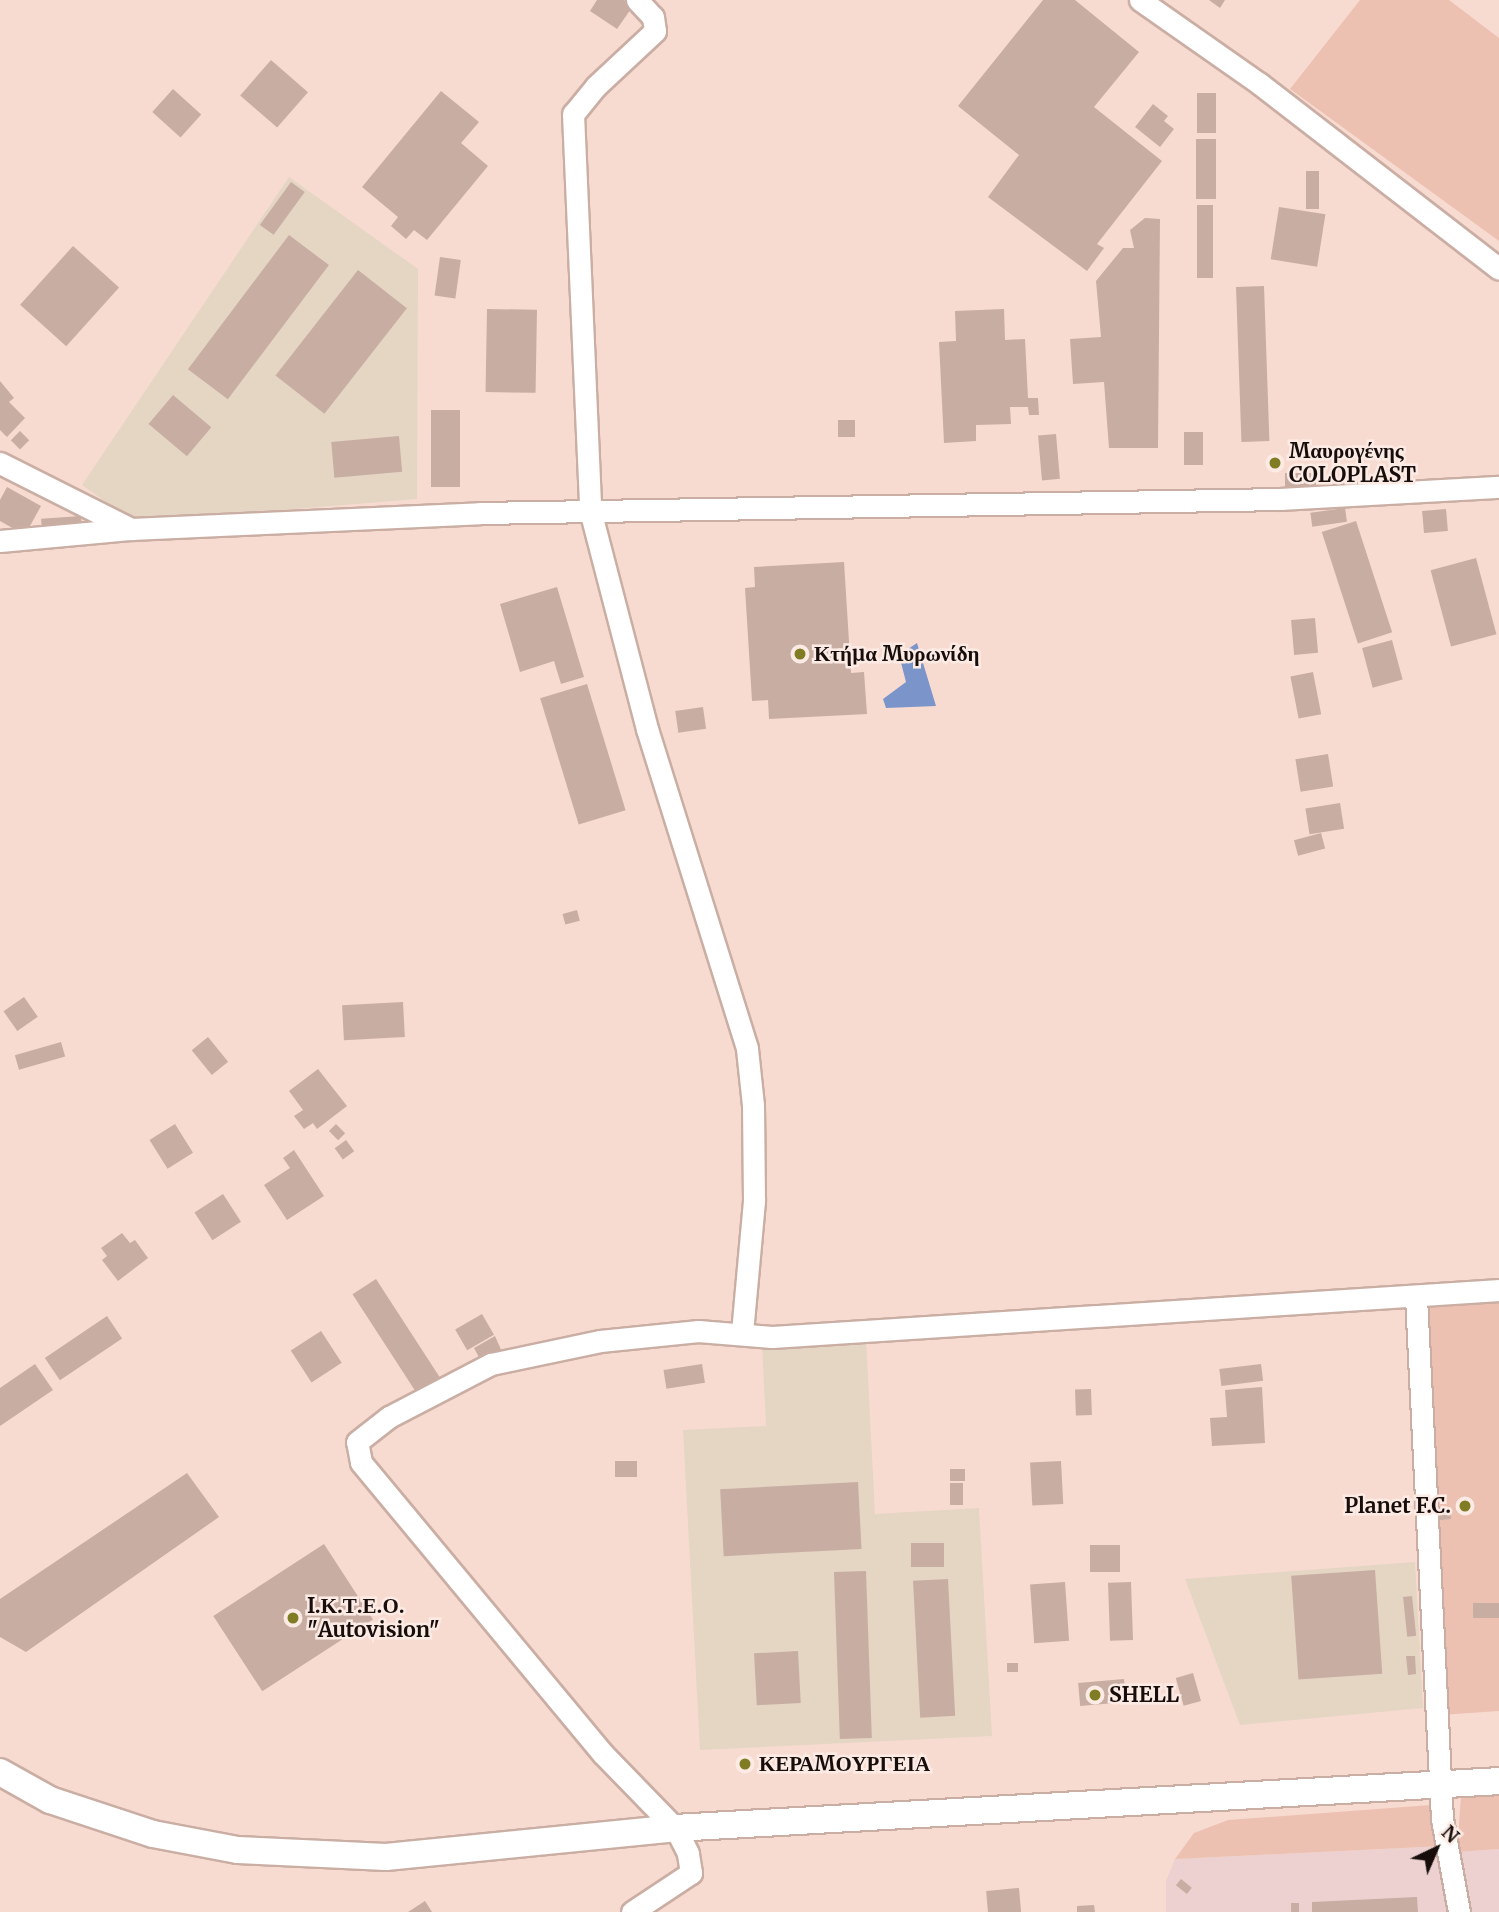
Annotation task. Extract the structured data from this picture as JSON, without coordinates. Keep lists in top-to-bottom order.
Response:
{
  "places": [
    "Μαυρογένης COLOPLAST",
    "Κτήμα Μυρωνίδη",
    "Planet F.C.",
    "I.Κ.Τ.Ε.Ο. \"Autovision\"",
    "SHELL",
    "ΚΕΡΑΜΟΥΡΓΕΙΑ"
  ],
  "north": "top right"
}
